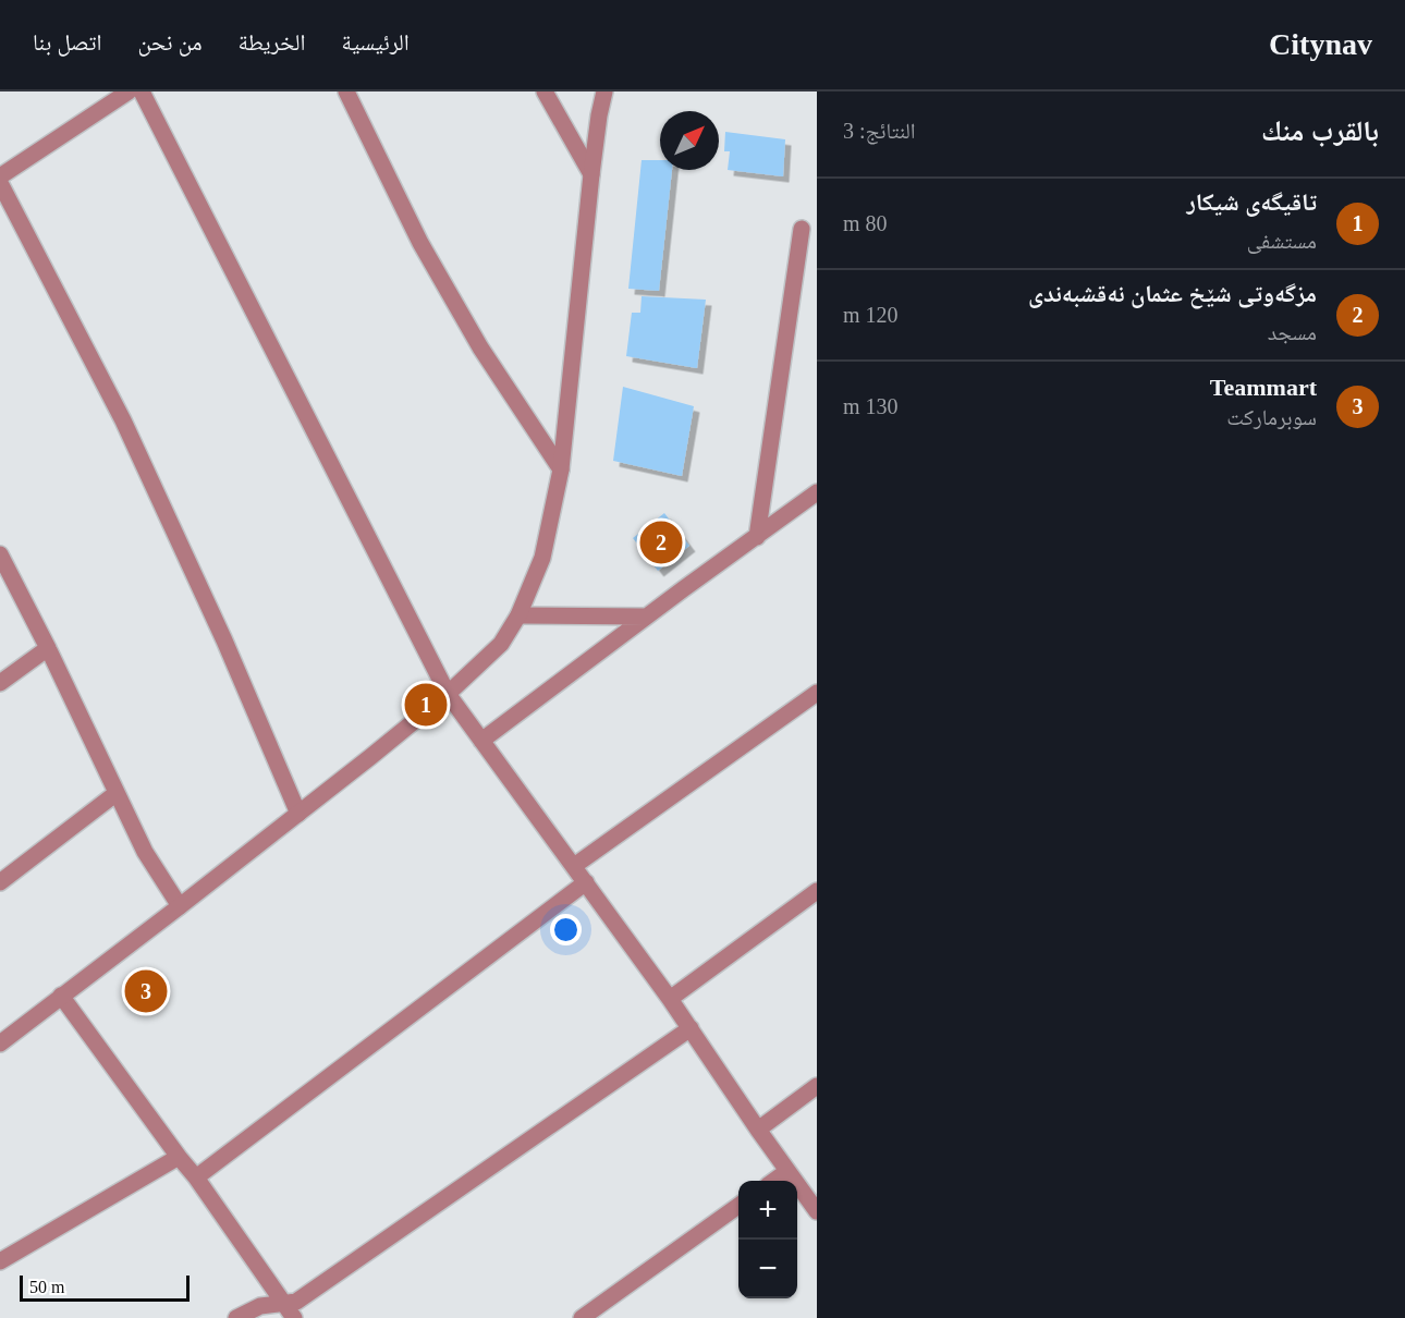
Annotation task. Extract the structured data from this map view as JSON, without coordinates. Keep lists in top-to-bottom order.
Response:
{
  "scale_bar": "50 m",
  "north": "top right",
  "page": {
    "header": "Citynav",
    "nav": [
      "الرئيسية",
      "الخريطة",
      "من نحن",
      "اتصل بنا"
    ],
    "heading": ["بالقرب منك", "النتائج: 3"],
    "list": [
      {
        "mark": "1",
        "name": "تاقیگەی شیکار",
        "note": "مستشفى",
        "value": "80 m"
      },
      {
        "mark": "2",
        "name": "مزگەوتی شێخ عثمان نەقشبەندی",
        "note": "مسجد",
        "value": "120 m"
      },
      {
        "mark": "3",
        "name": "Teammart",
        "note": "سوبرماركت",
        "value": "130 m"
      }
    ],
    "pins": ["2", "1", "3"],
    "map_buttons": ["+", "−"],
    "scale": "50 m"
  }
}
